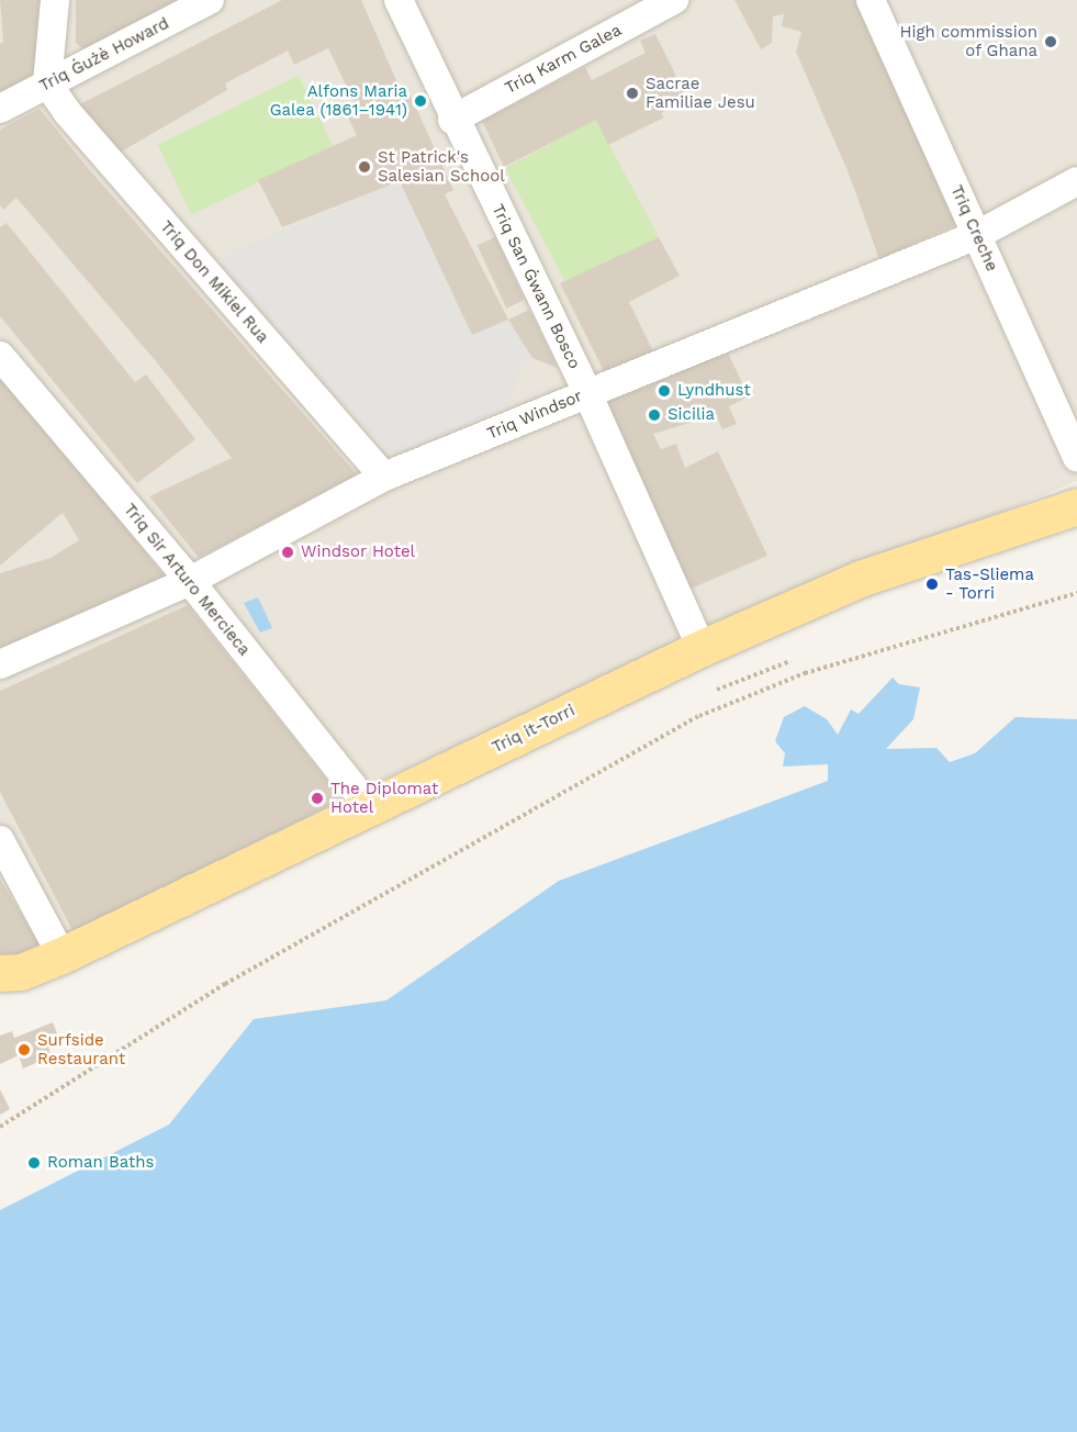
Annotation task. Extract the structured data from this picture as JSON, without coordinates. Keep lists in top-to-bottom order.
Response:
{
  "streets": {
    "main road": ["Triq it-Torri"],
    "street": [
      "Triq Ġużè Howard",
      "Triq Karm Galea",
      "Triq Creche",
      "Triq Don Mikiel Rua",
      "Triq San Ġwann Bosco",
      "Triq Windsor",
      "Triq Sir Arturo Mercieca"
    ]
  },
  "crossings": [
    ["Triq Ġużè Howard", "Triq Don Mikiel Rua"],
    ["Triq Karm Galea", "Triq San Ġwann Bosco"],
    ["Triq Creche", "Triq Windsor"],
    ["Triq Don Mikiel Rua", "Triq Windsor"],
    ["Triq San Ġwann Bosco", "Triq Windsor"],
    ["Triq San Ġwann Bosco", "Triq it-Torri"],
    ["Triq Windsor", "Triq Sir Arturo Mercieca"],
    ["Triq Sir Arturo Mercieca", "Triq it-Torri"]
  ],
  "places": [
    "High commission of Ghana",
    "Sacrae Familiae Jesu",
    "Alfons Maria Galea (1861–1941)",
    "St Patrick's Salesian School",
    "Lyndhust",
    "Sicilia",
    "Windsor Hotel",
    "Tas-Sliema - Torri",
    "The Diplomat Hotel",
    "Surfside Restaurant",
    "Roman Baths"
  ]
}
